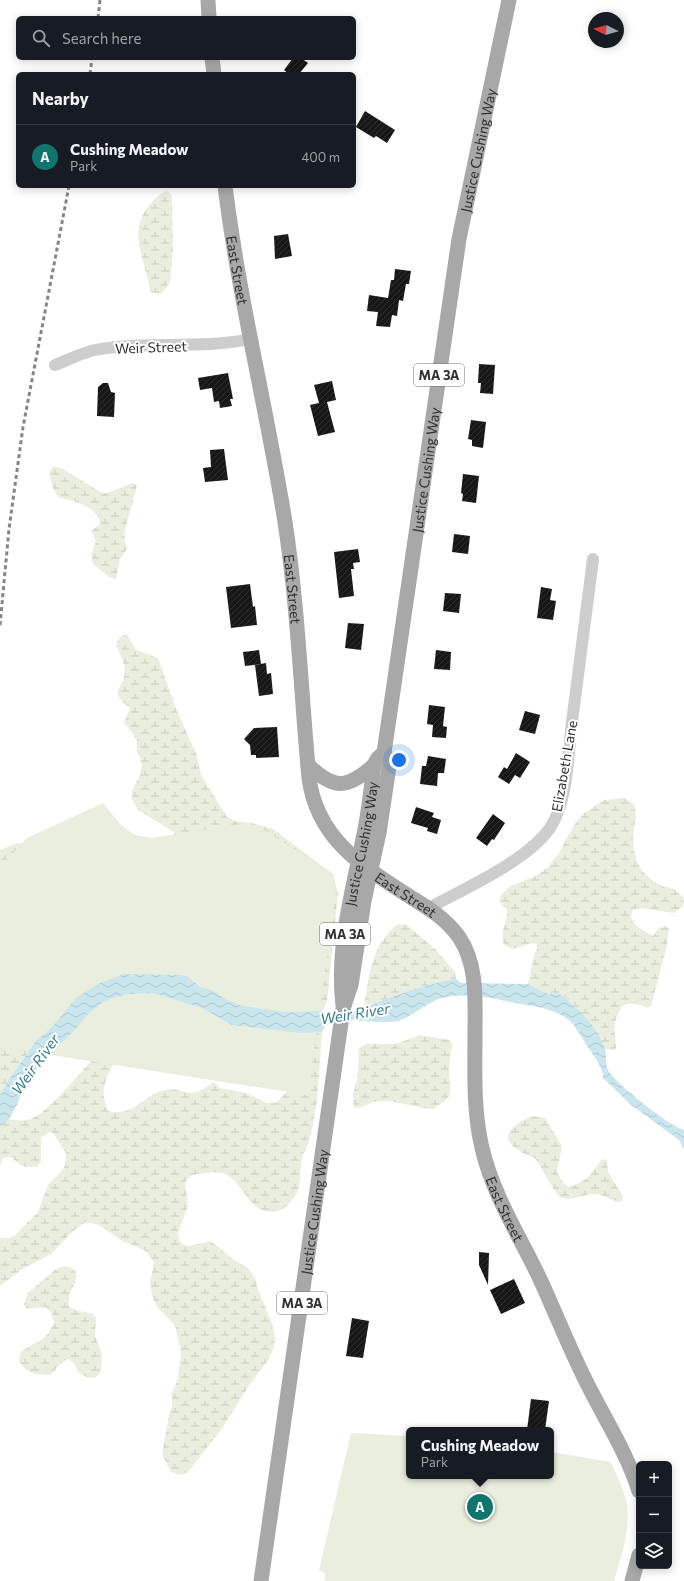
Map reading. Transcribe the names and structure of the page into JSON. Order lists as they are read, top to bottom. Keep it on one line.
{"streets":{"main road":["Justice Cushing Way","East Street","MA 3A"],"street":["Weir Street","Elizabeth Lane"]},"crossings":[["Justice Cushing Way","East Street"],["East Street","Weir Street"],["East Street","Elizabeth Lane"]],"water":["Weir River"],"north":"left","page":{"search":"Search here","heading":"Nearby","list":[{"mark":"A","name":"Cushing Meadow","note":"Park","value":"400 m"}],"popup":["Cushing Meadow","Park"],"map_buttons":["+","−"],"pins":"A"}}
